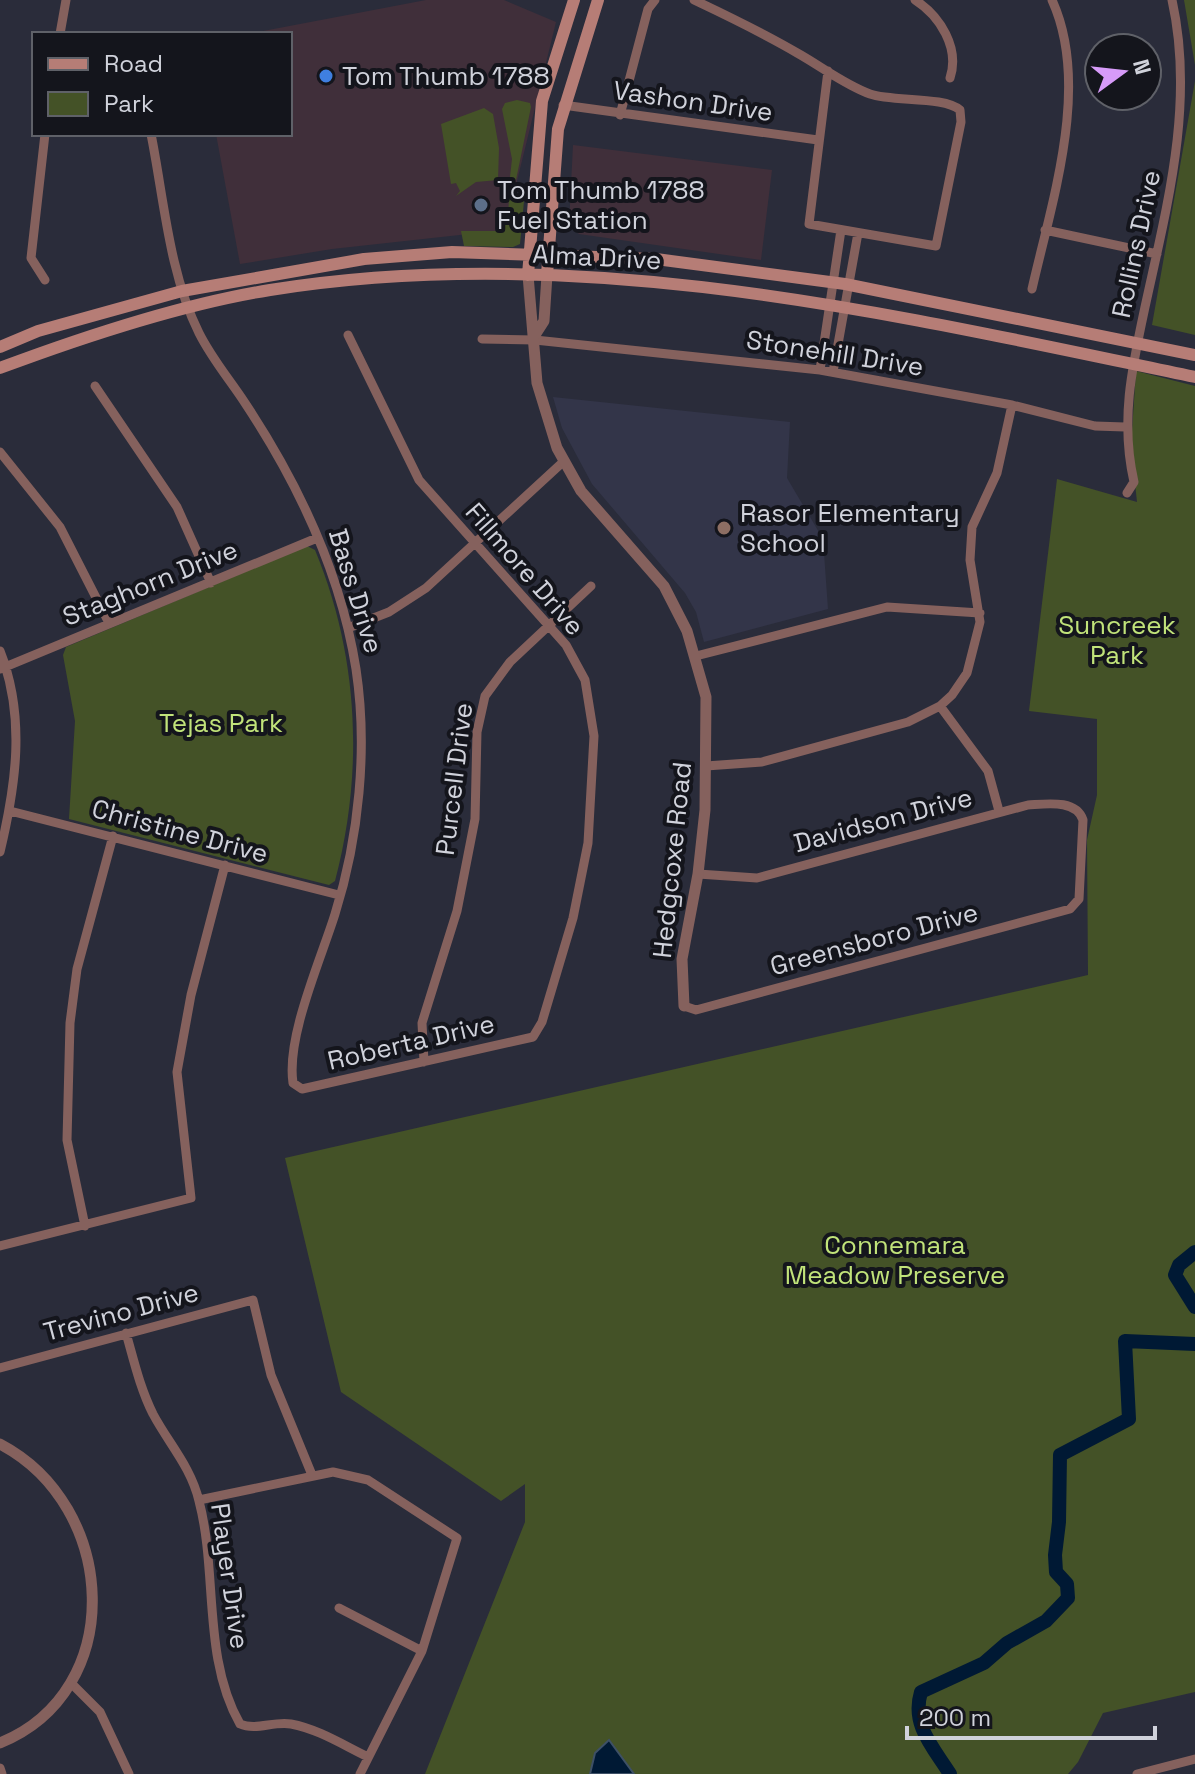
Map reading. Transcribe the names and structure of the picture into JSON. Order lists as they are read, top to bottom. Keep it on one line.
{"streets":{"main road":["Alma Drive","Hedgcoxe Road"],"street":["Vashon Drive","Rollins Drive","Stonehill Drive","Fillmore Drive","Staghorn Drive","Bass Drive","Purcell Drive","Davidson Drive","Christine Drive","Greensboro Drive","Roberta Drive","Trevino Drive","Player Drive"]},"crossings":[["Vashon Drive","Hedgcoxe Road"],["Rollins Drive","Alma Drive"],["Rollins Drive","Stonehill Drive"],["Alma Drive","Bass Drive"],["Alma Drive","Hedgcoxe Road"],["Stonehill Drive","Hedgcoxe Road"],["Fillmore Drive","Purcell Drive"],["Fillmore Drive","Roberta Drive"],["Staghorn Drive","Bass Drive"],["Bass Drive","Christine Drive"],["Bass Drive","Roberta Drive"],["Purcell Drive","Roberta Drive"],["Davidson Drive","Hedgcoxe Road"],["Davidson Drive","Greensboro Drive"],["Hedgcoxe Road","Greensboro Drive"],["Trevino Drive","Player Drive"]],"parks":["Suncreek Park","Tejas Park","Connemara Meadow Preserve"],"places":["Tom Thumb 1788","Tom Thumb 1788 Fuel Station","Rasor Elementary School"],"legend":["Road","Park"],"scale_bar":"200 m","north":"right"}
